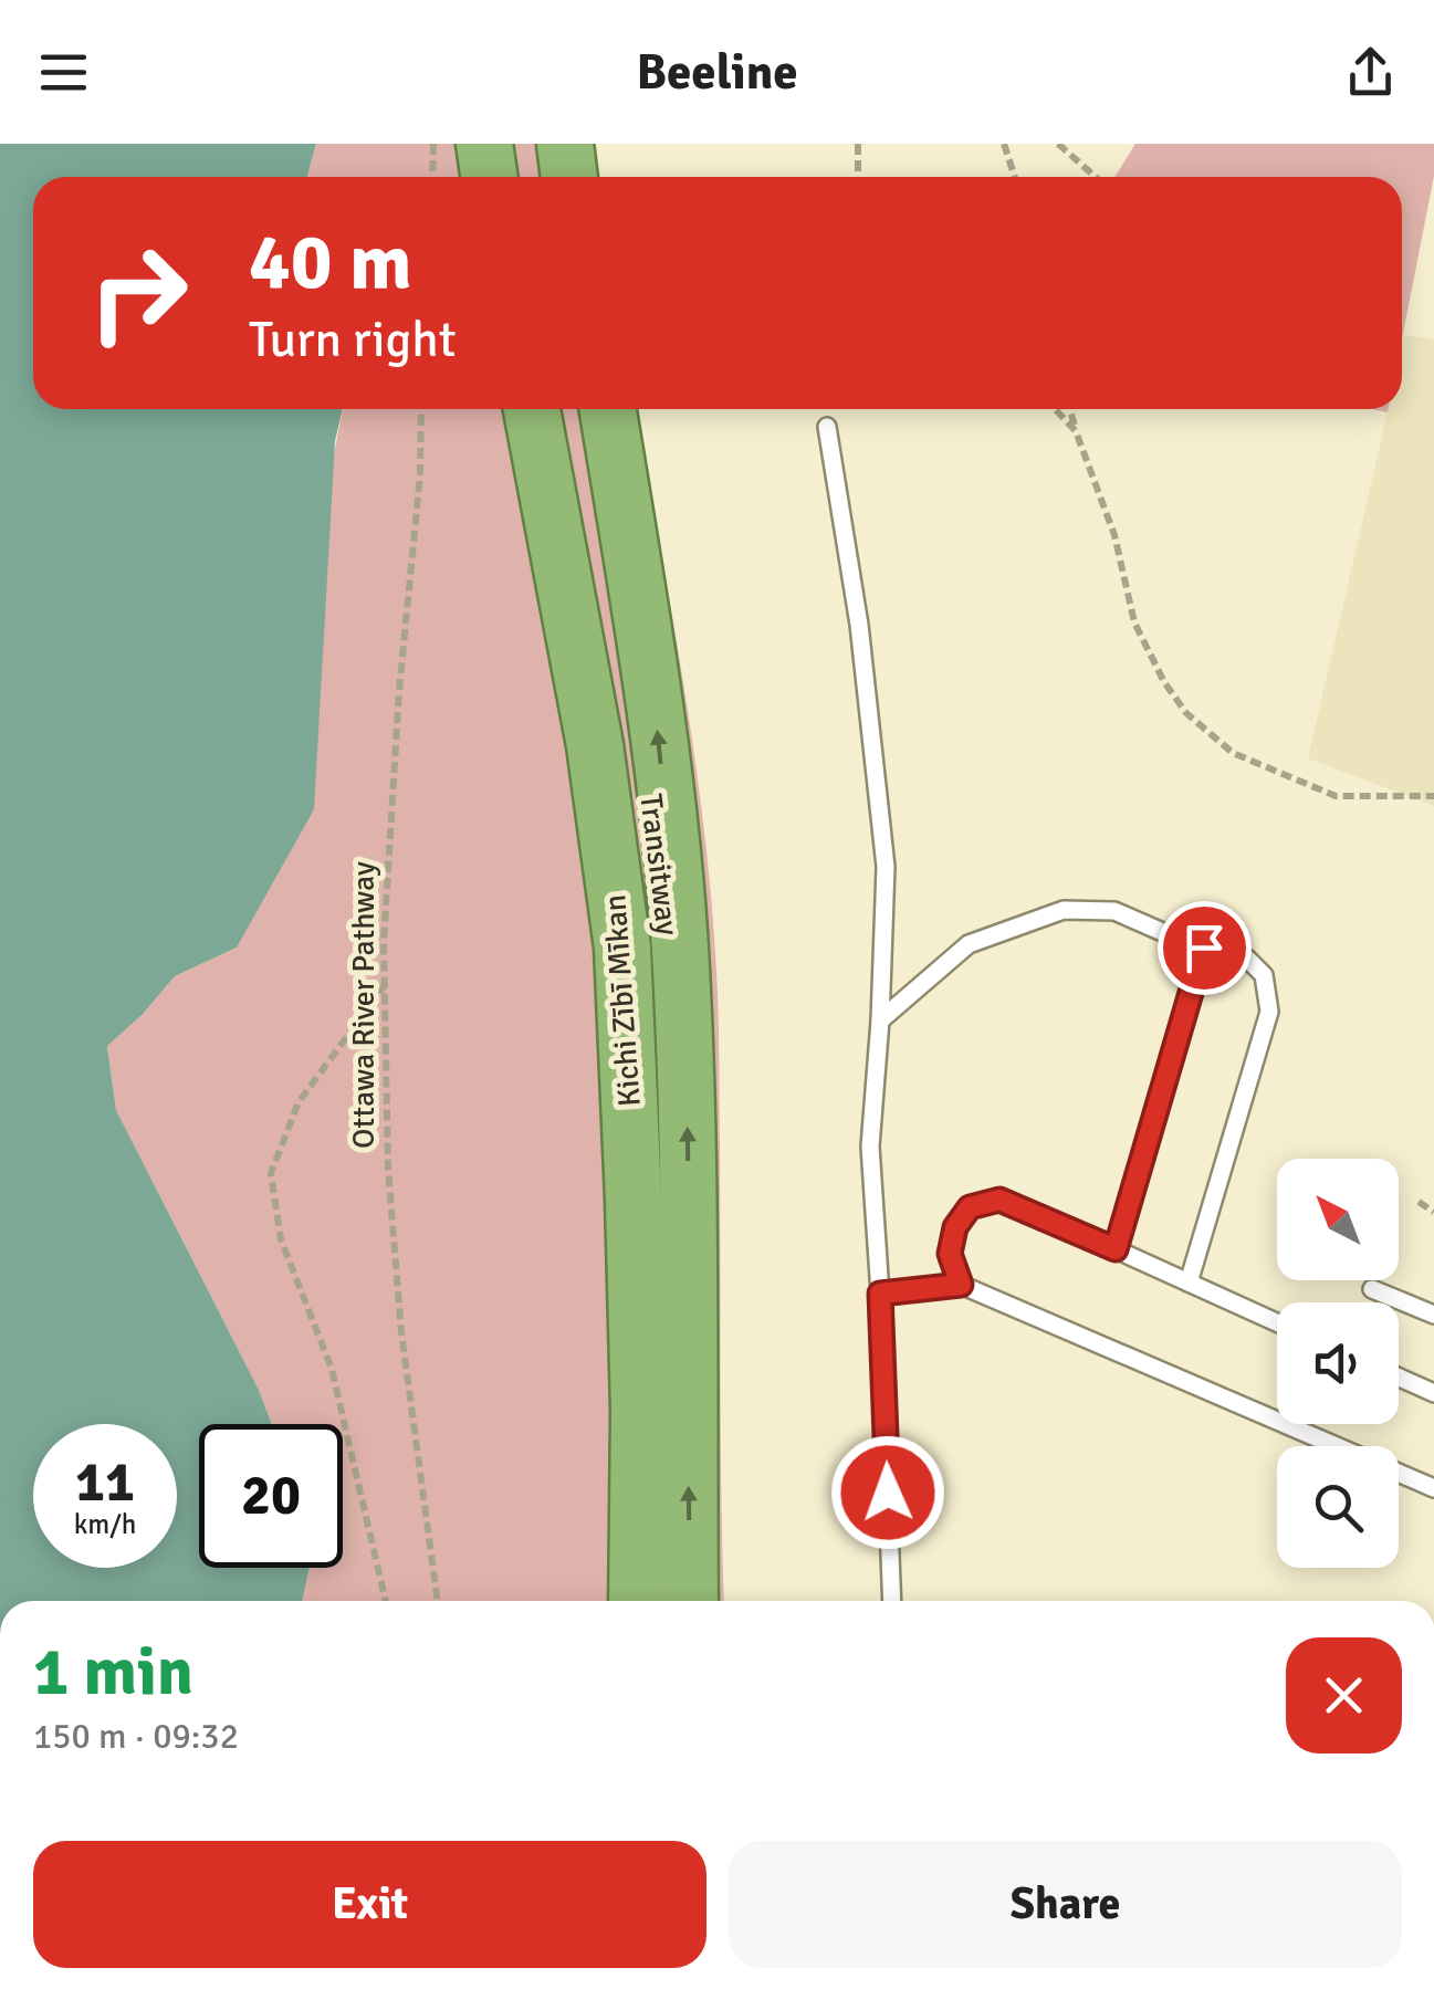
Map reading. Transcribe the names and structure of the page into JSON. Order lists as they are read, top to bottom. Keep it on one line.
{"streets":{"highway":["Kichi Zībī Mīkan"],"path":["Ottawa River Pathway"]},"north":"top left","page":{"header":"Beeline","turn":["40 m","Turn right"],"speed":"11 km/h","limit":"20","heading":["1 min","150 m · 09:32"],"buttons":["Exit","Share"]}}
